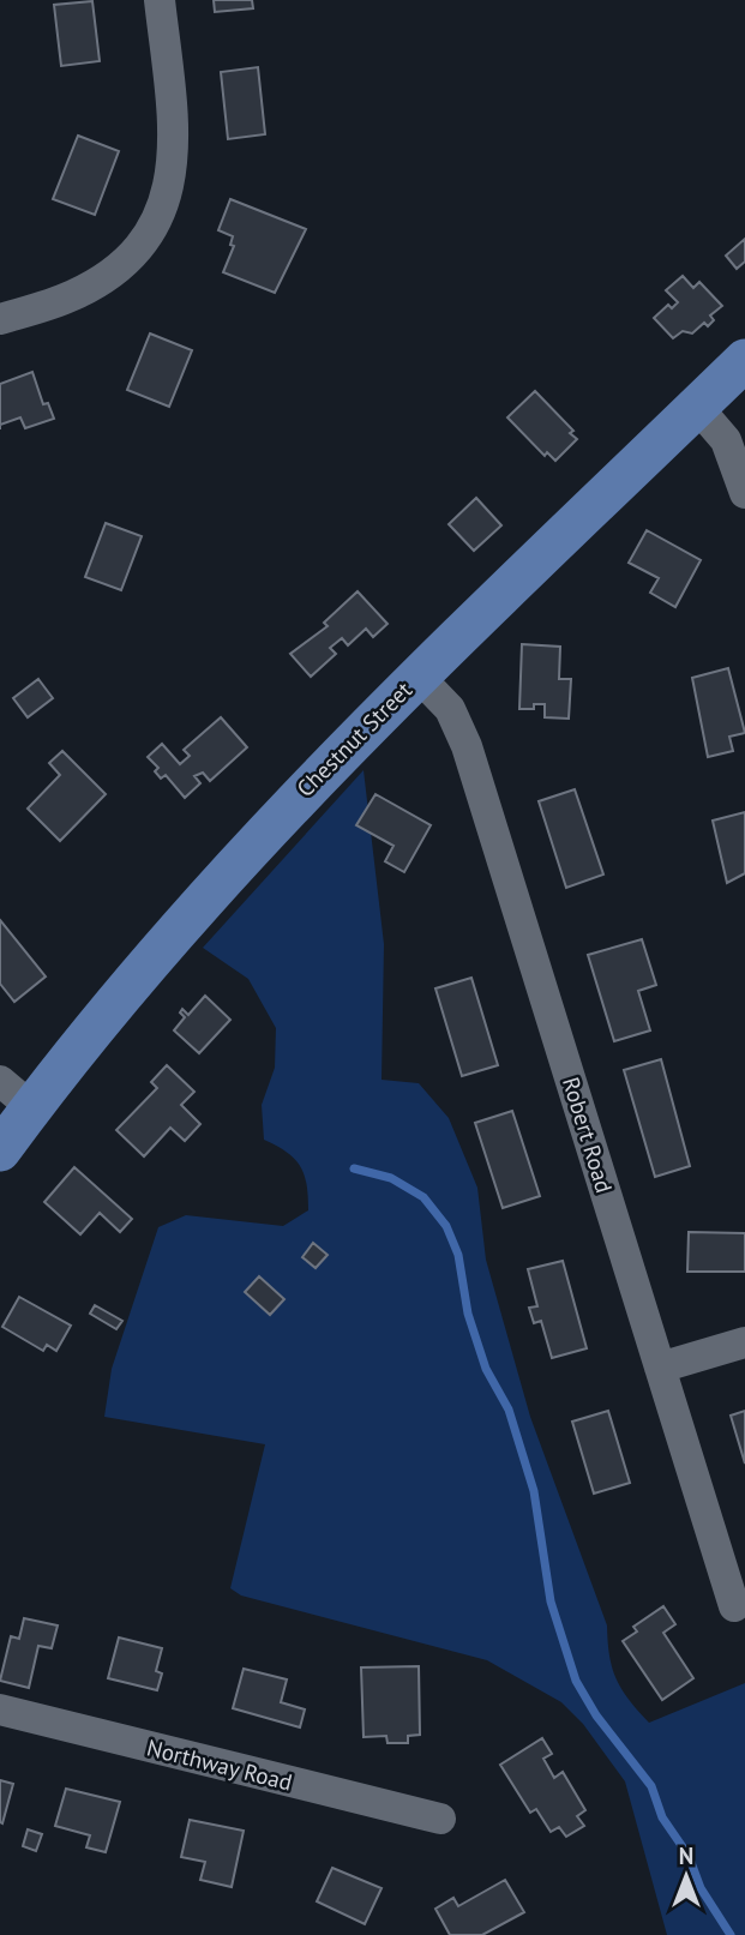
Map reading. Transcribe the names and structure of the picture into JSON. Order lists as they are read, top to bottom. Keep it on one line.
{"streets":{"main road":["Chestnut Street"],"street":["Robert Road","Northway Road"]},"crossings":[["Chestnut Street","Robert Road"]],"north":"top"}
